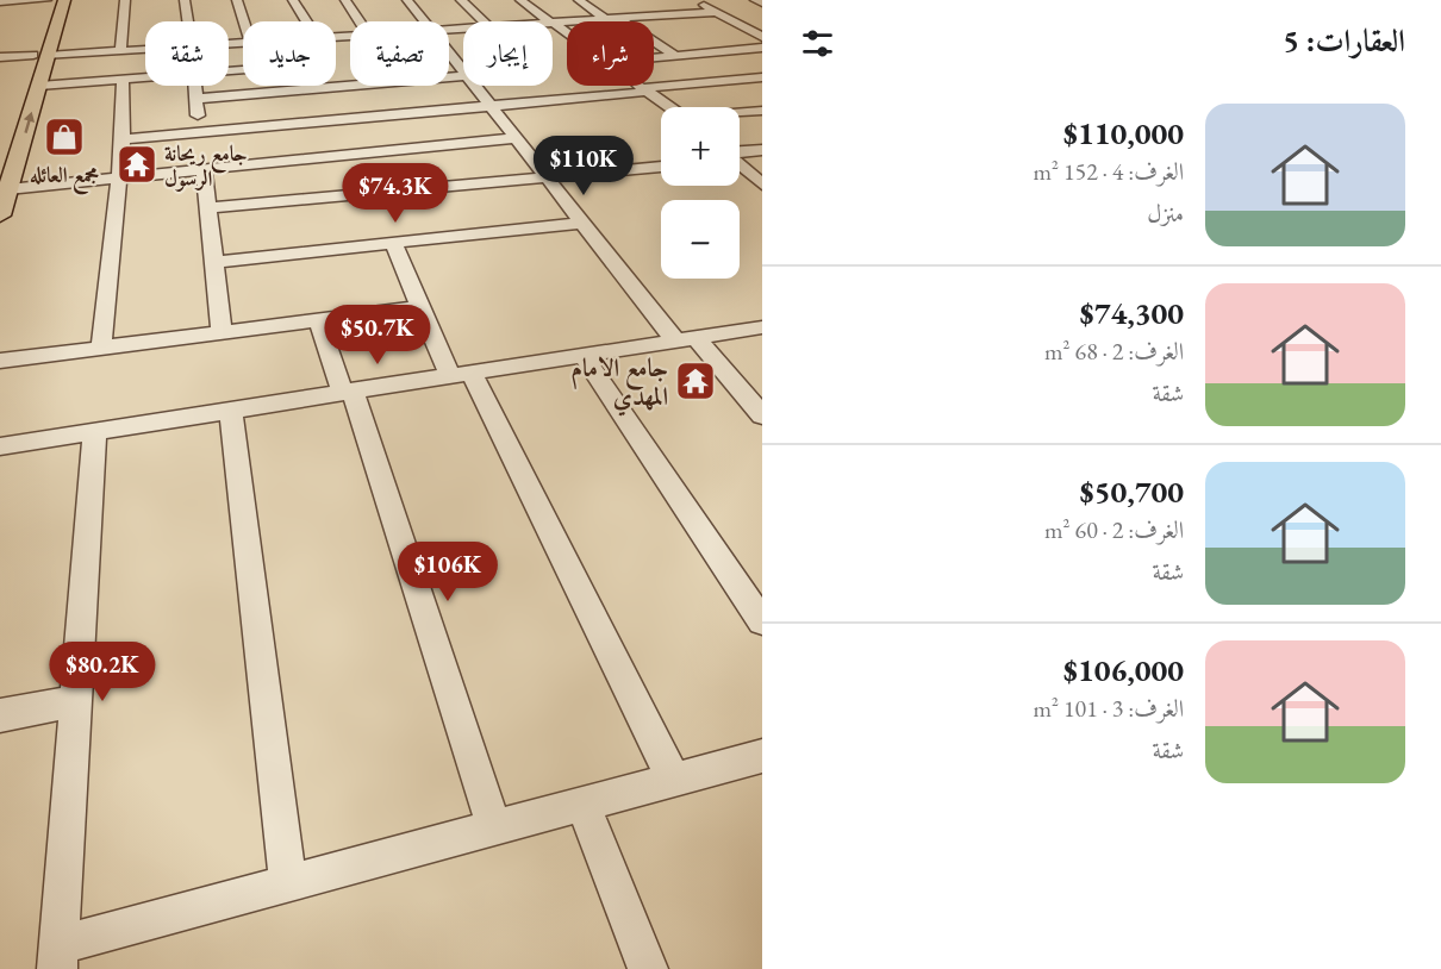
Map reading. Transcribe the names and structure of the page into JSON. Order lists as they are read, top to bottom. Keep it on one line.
{"places":{"shop":["مجمع العائله"],"temple":["جامع ريحانة الرسول","جامع الامام المهدي"]},"page":{"heading":"العقارات: 5","chip":["شراء","إيجار","تصفية","جديد","شقة"],"list":[{"name":"$110,000","note":"الغرف: 4 · 152 m² · منزل"},{"name":"$74,300","note":"الغرف: 2 · 68 m² · شقة"},{"name":"$50,700","note":"الغرف: 2 · 60 m² · شقة"},{"name":"$106,000","note":"الغرف: 3 · 101 m² · شقة"}],"map_buttons":["+","−"],"price":["$110K","$74.3K","$50.7K","$106K","$80.2K"]}}
